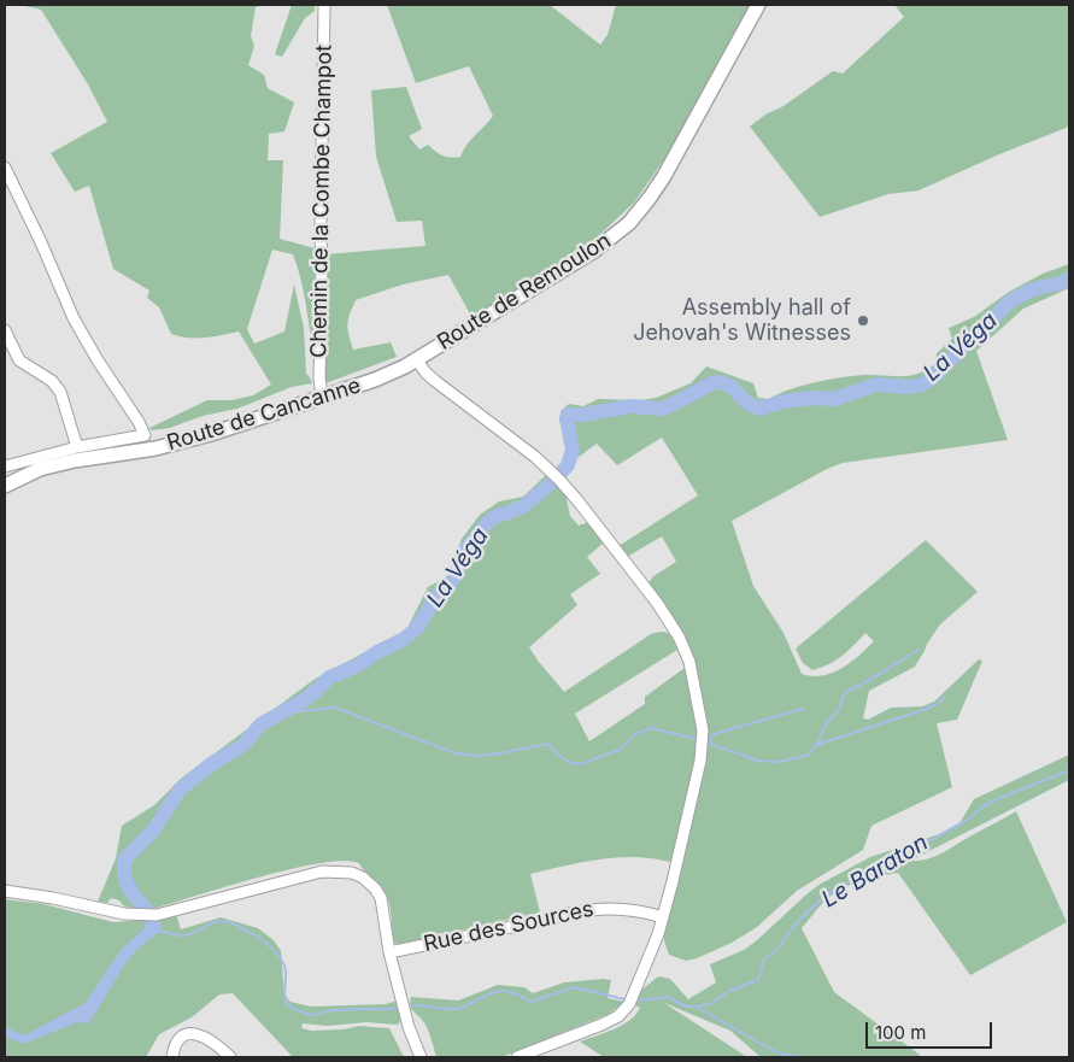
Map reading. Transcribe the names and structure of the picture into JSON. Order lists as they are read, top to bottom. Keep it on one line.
{"streets":{"main road":["Route de Remoulon","Route de Cancanne"],"street":["Chemin de la Combe Champot","Rue des Sources"]},"crossings":[["Chemin de la Combe Champot","Route de Cancanne"],["Route de Remoulon","Route de Cancanne"]],"water":["La Véga","Le Baraton"],"places":["Assembly hall of Jehovah's Witnesses"],"scale_bar":"100 m"}
